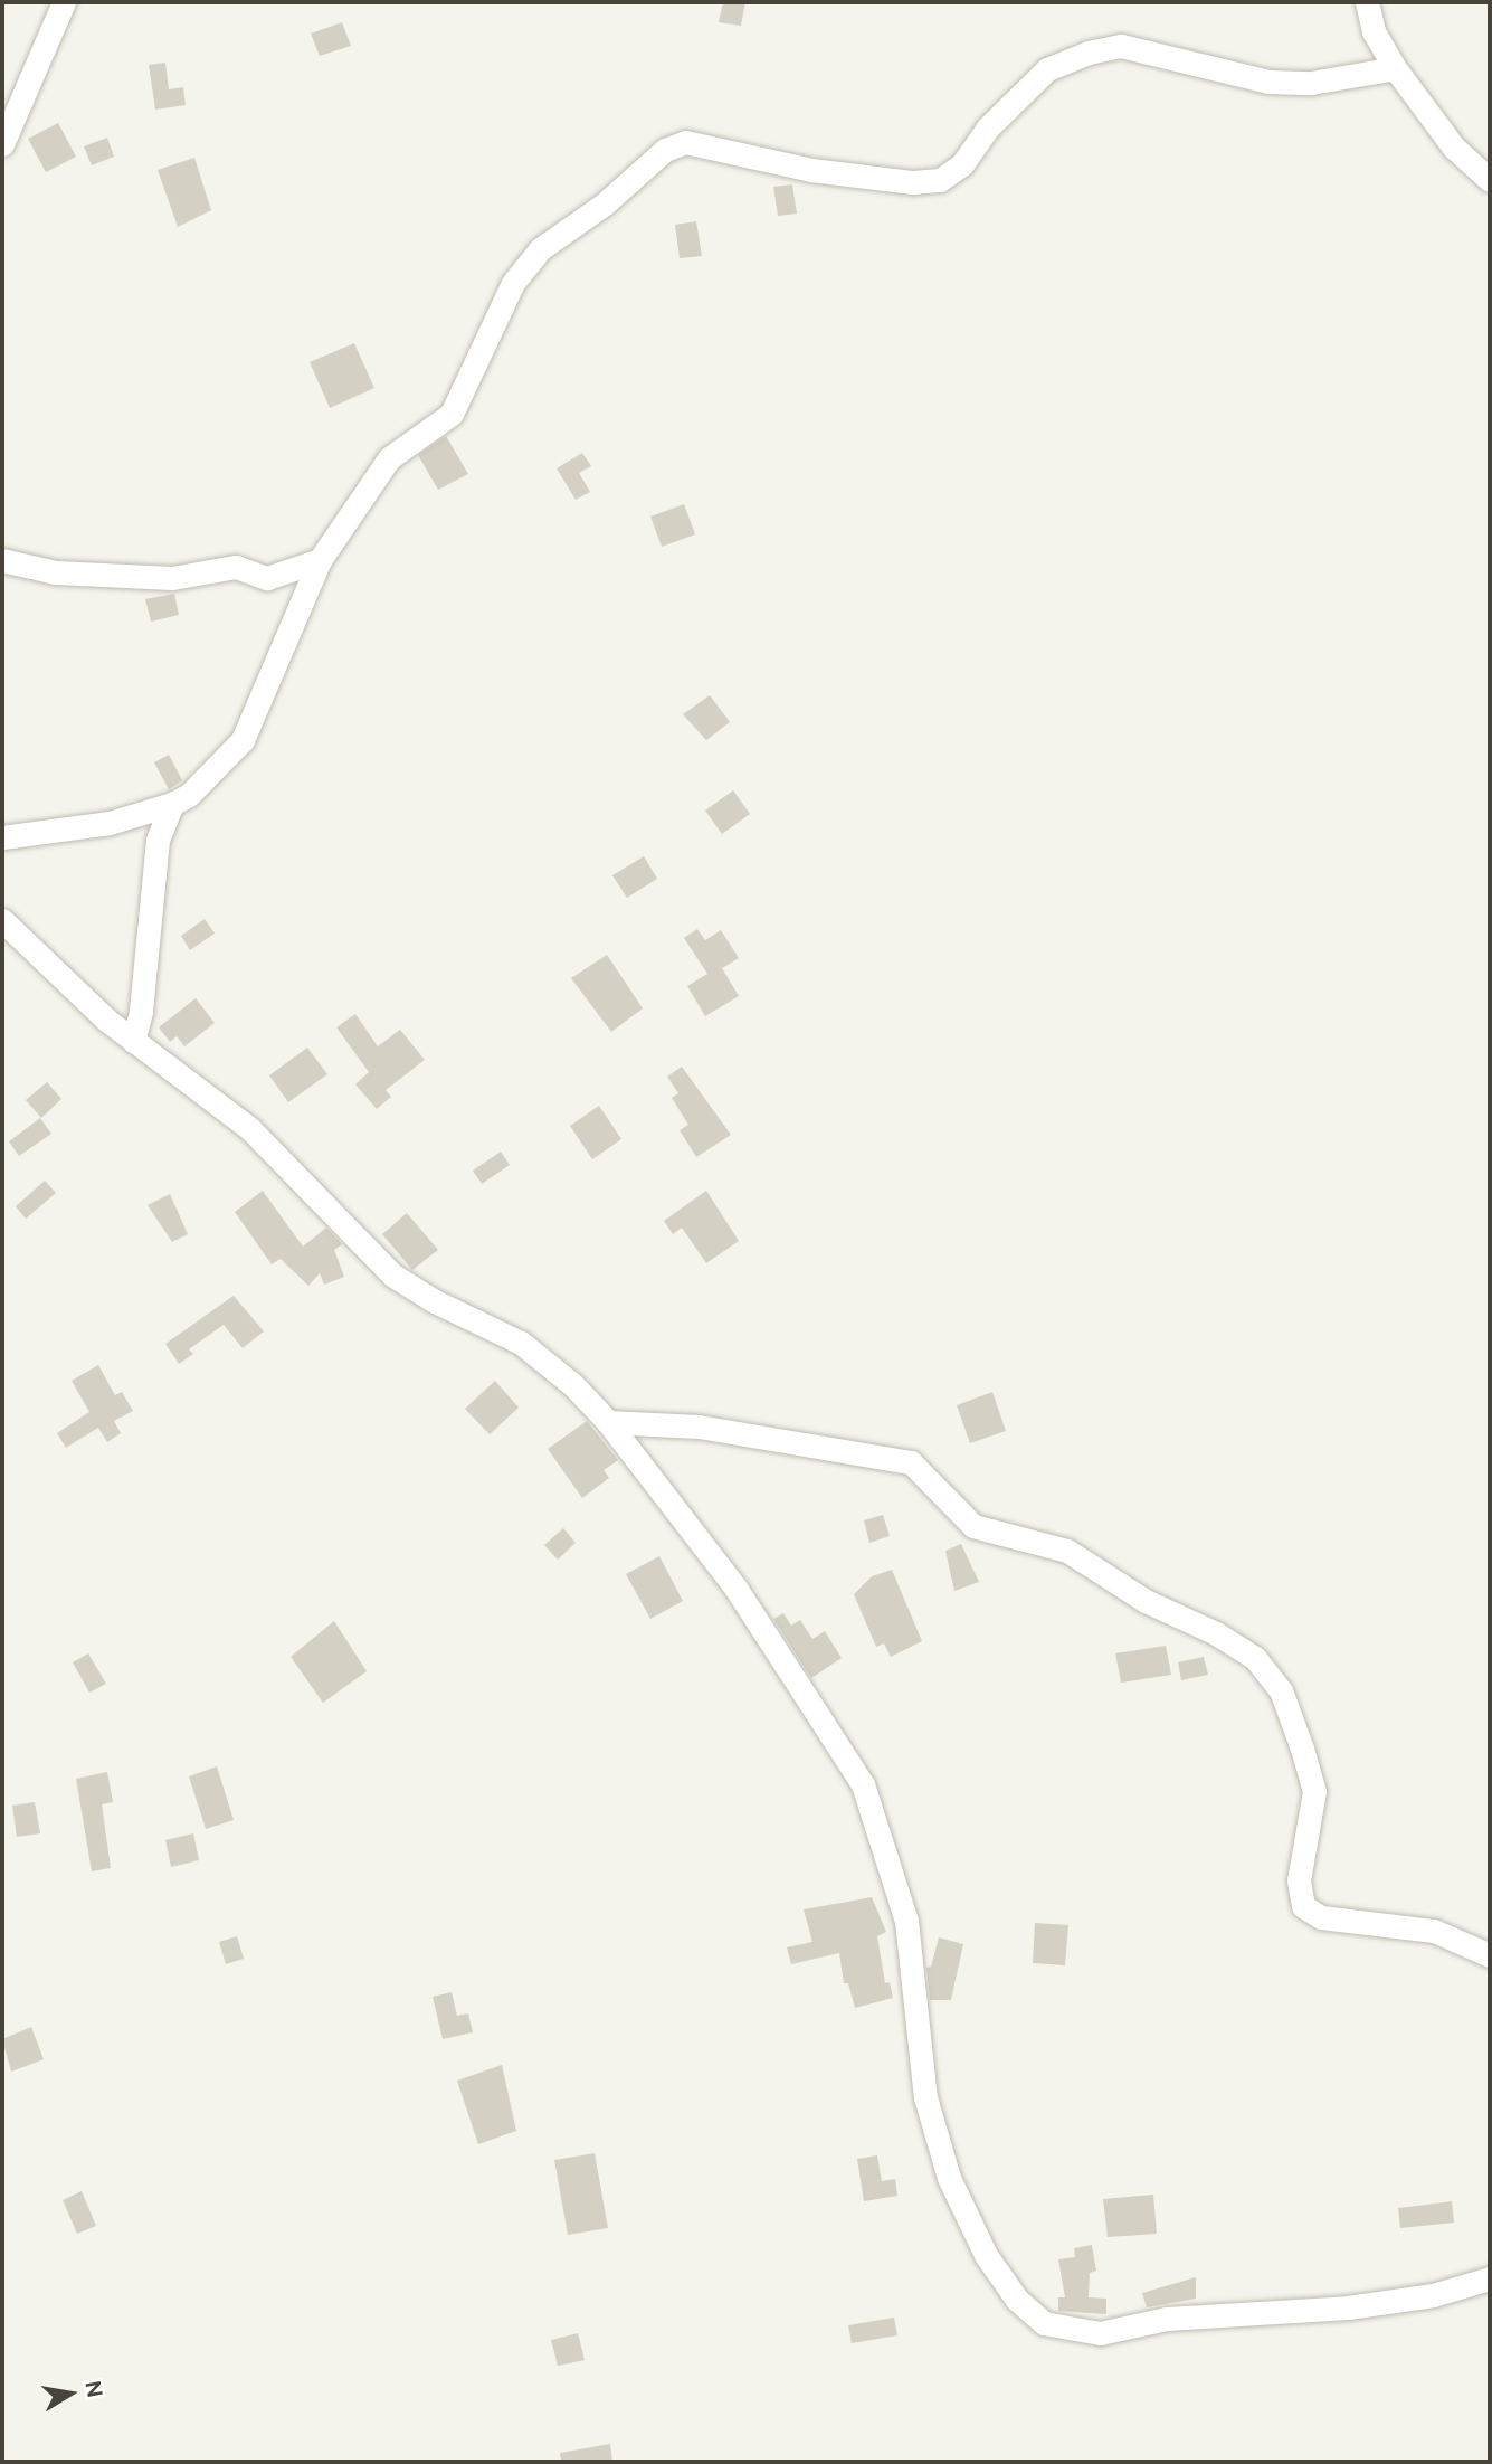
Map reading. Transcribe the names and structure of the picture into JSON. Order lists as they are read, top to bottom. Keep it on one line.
{"north":"right"}
